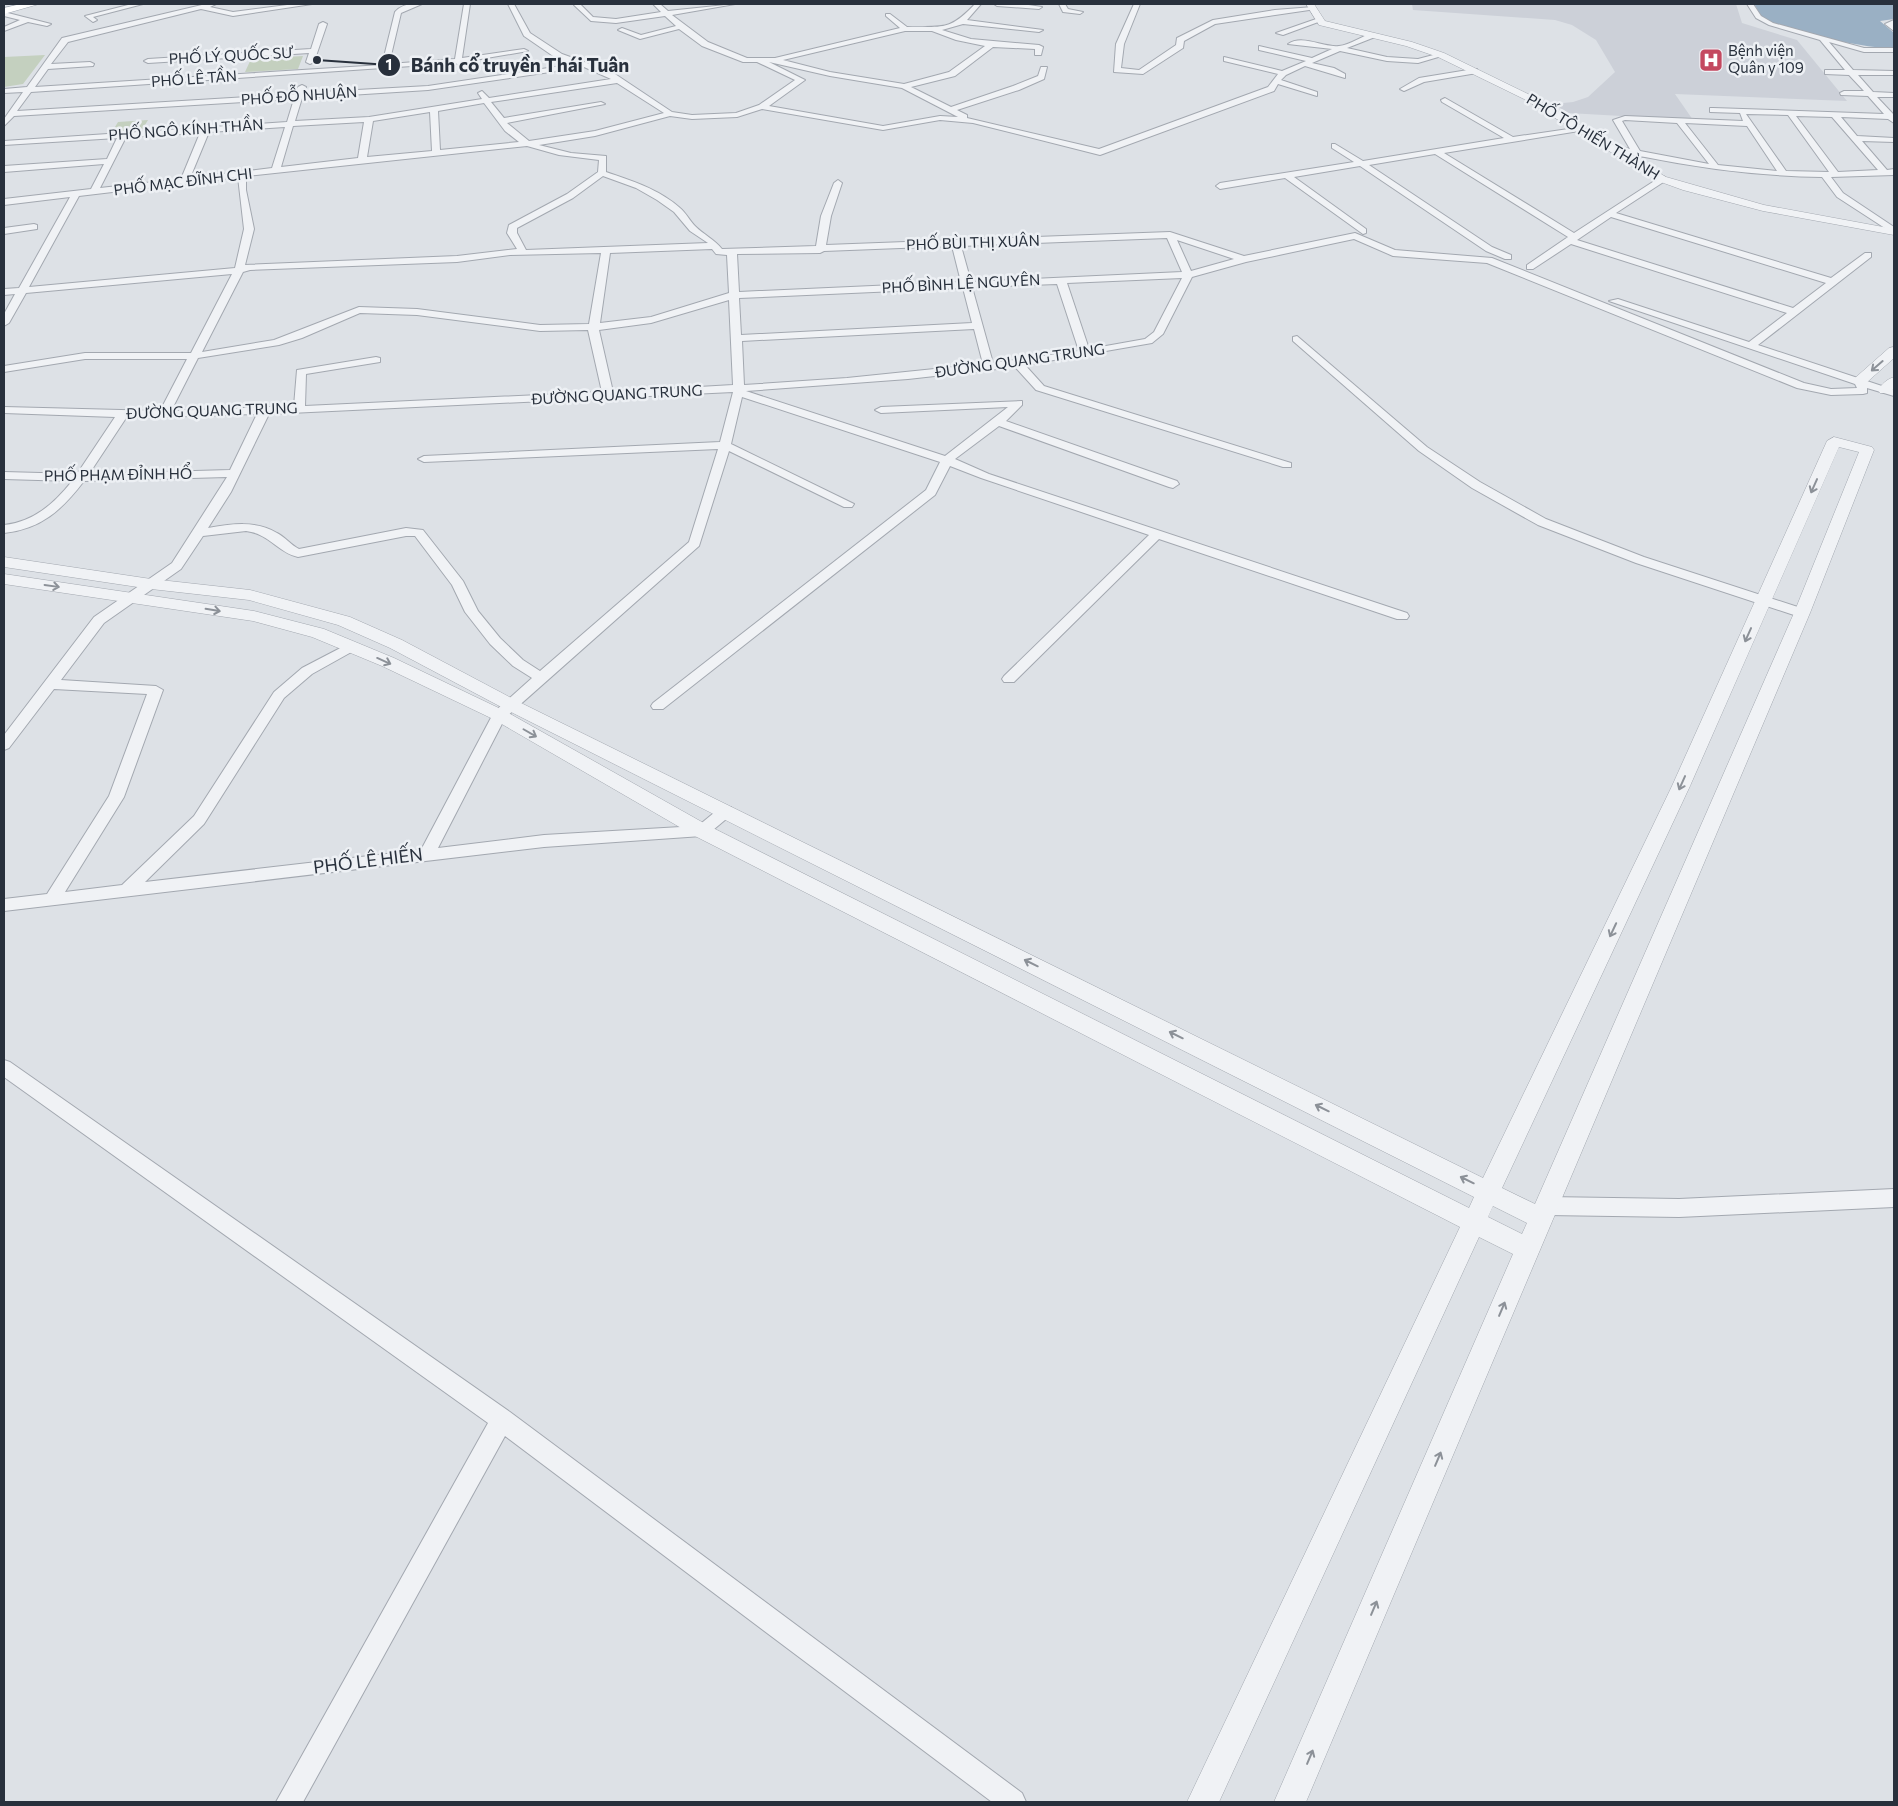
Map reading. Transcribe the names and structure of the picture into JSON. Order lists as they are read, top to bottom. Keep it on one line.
{"streets":{"street":["PHỐ LÝ QUỐC SƯ","PHỐ LÊ TẦN","PHỐ ĐỖ NHUẬN","PHỐ NGÔ KÍNH THẦN","PHỐ TÔ HIẾN THÀNH","PHỐ MẠC ĐĨNH CHI","PHỐ BÙI THỊ XUÂN","PHỐ BÌNH LỆ NGUYÊN","ĐƯỜNG QUANG TRUNG","PHỐ PHẠM ĐỈNH HỔ","PHỐ LÊ HIẾN"]},"crossings":[["PHỐ LÝ QUỐC SƯ","PHỐ LÊ TẦN"],["PHỐ BÌNH LỆ NGUYÊN","ĐƯỜNG QUANG TRUNG"]],"places":{"other":["Bánh cổ truyền Thái Tuân"],"hospital":["Bệnh viện Quân y 109"]}}
